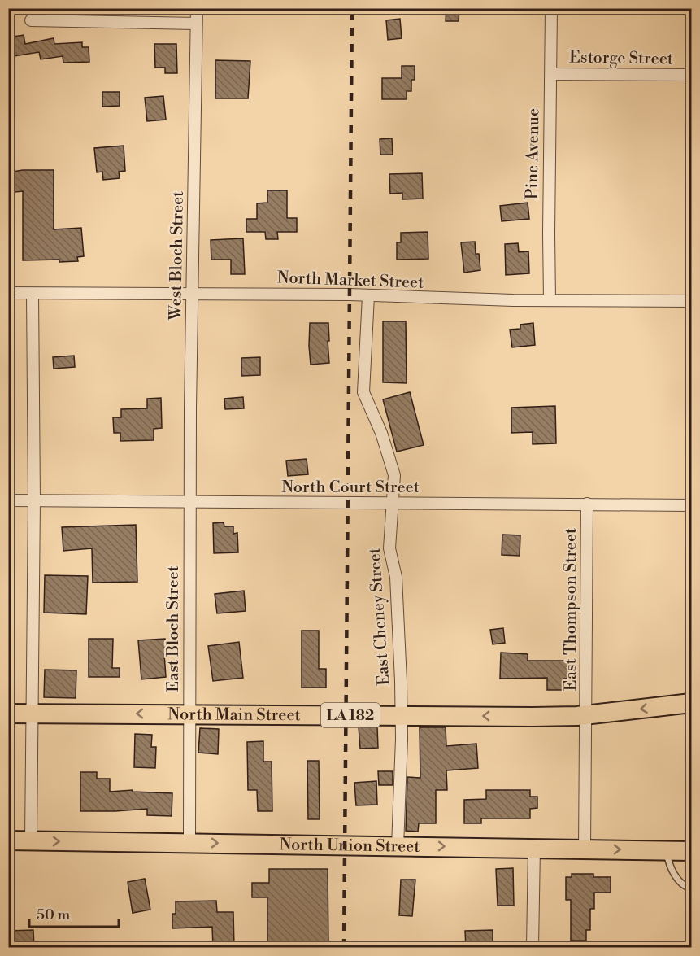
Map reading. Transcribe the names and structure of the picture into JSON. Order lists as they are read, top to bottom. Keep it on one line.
{"streets":{"main road":["North Main Street","LA 182","North Union Street"],"street":["Estorge Street","Pine Avenue","West Bloch Street","North Market Street","North Court Street","East Thompson Street","East Cheney Street","East Bloch Street"]},"crossings":[["Estorge Street","Pine Avenue"],["Pine Avenue","North Market Street"],["West Bloch Street","North Market Street"],["West Bloch Street","North Court Street"],["West Bloch Street","East Bloch Street"],["North Market Street","East Cheney Street"],["North Court Street","East Thompson Street"],["North Court Street","East Cheney Street"],["North Court Street","East Bloch Street"],["East Thompson Street","North Main Street"],["East Thompson Street","North Union Street"],["East Cheney Street","North Main Street"],["East Cheney Street","North Union Street"],["East Bloch Street","North Main Street"],["East Bloch Street","North Union Street"]],"one_way":["North Main Street","North Union Street"],"scale_bar":"50 m"}
